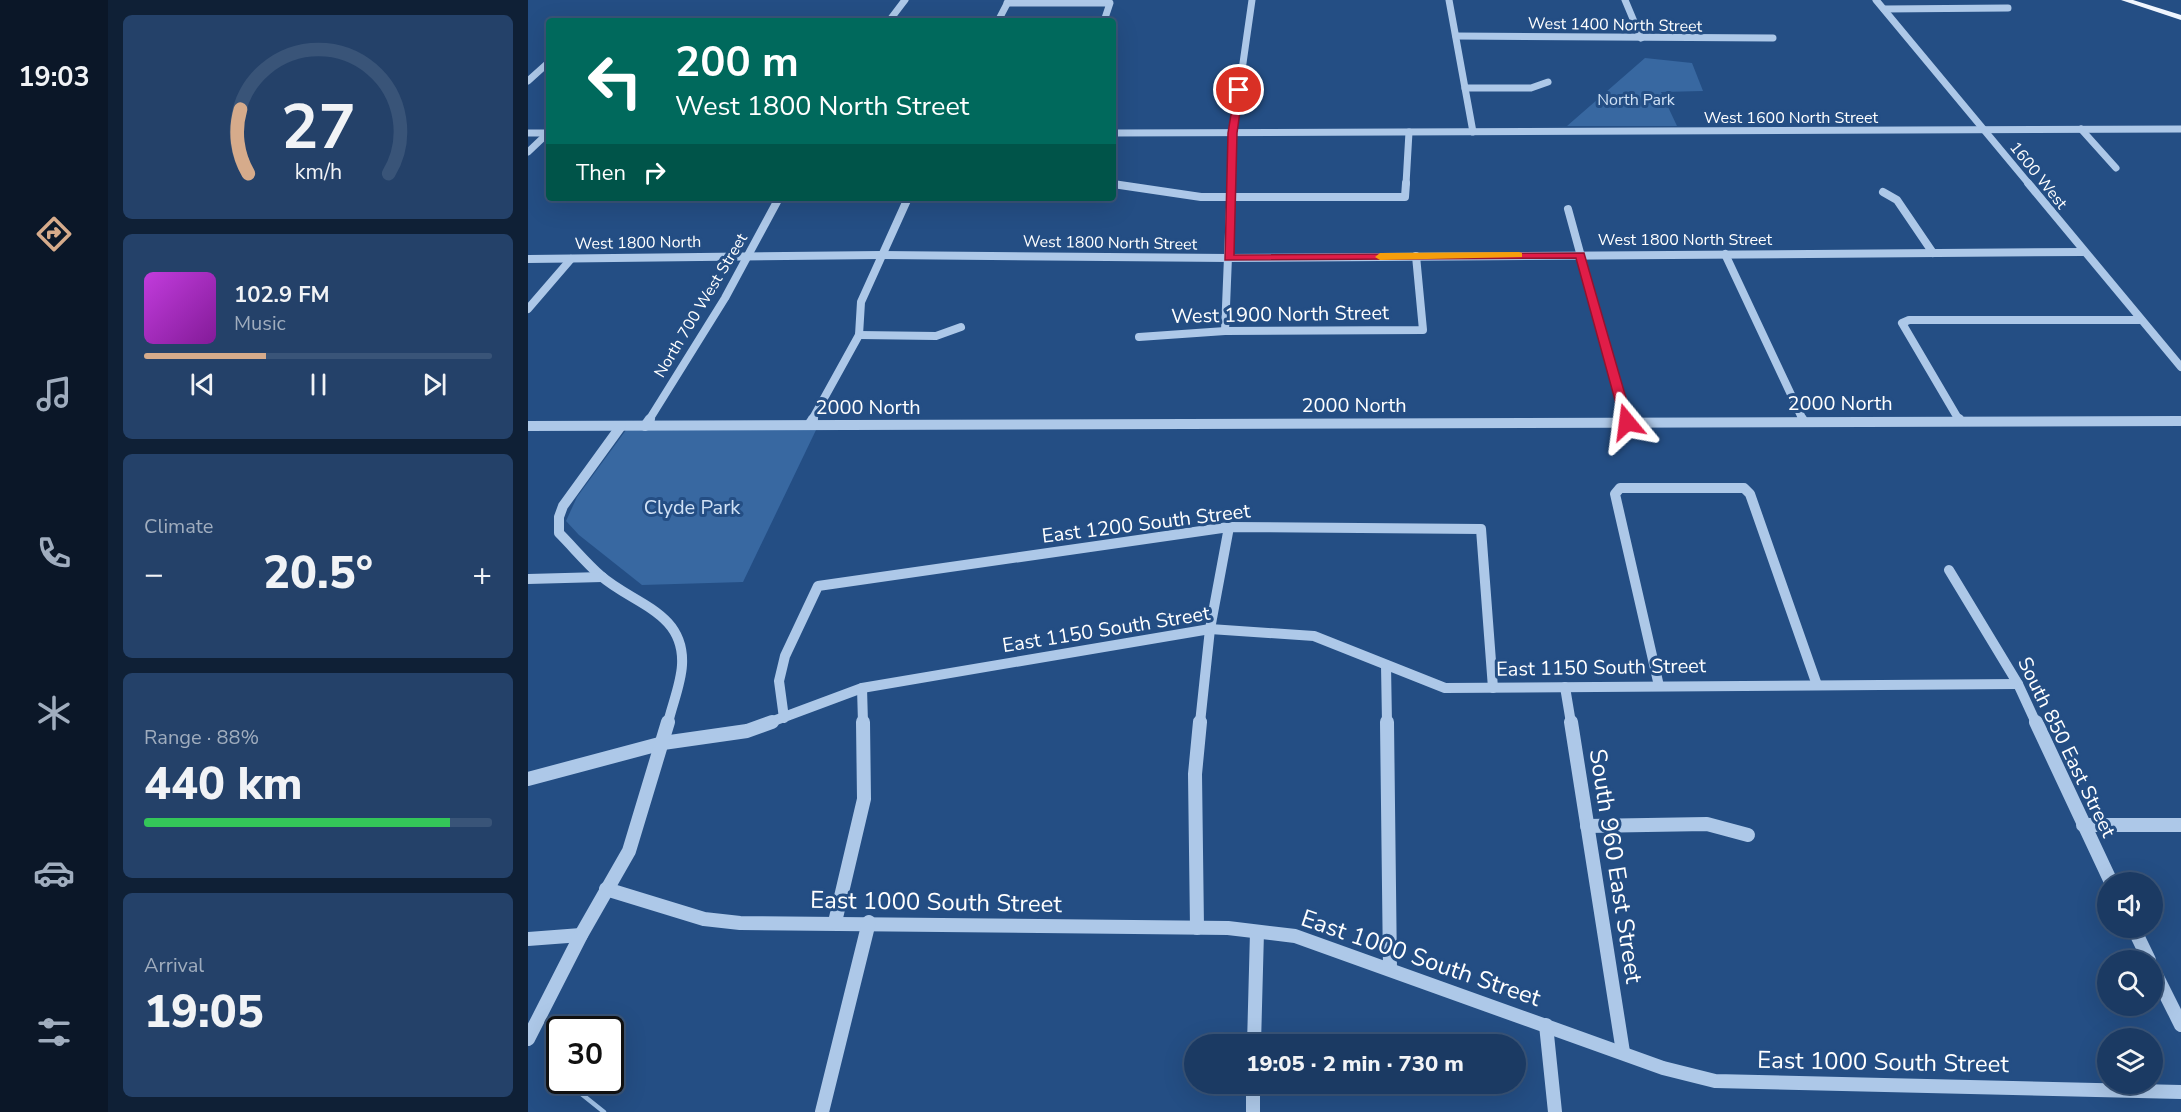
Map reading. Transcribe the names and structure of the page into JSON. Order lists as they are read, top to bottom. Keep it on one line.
{"streets":{"street":["West 1400 North Street","West 1600 North Street","1600 West","West 1800 North Street","West 1800 North","North 700 West Street","West 1900 North Street","2000 North","East 1200 South Street","East 1150 South Street","South 850 East Street","South 960 East Street","East 1000 South Street"]},"crossings":[["West 1600 North Street","1600 West"],["1600 West","West 1800 North Street"],["West 1800 North Street","West 1800 North"],["West 1800 North Street","North 700 West Street"],["West 1800 North Street","West 1900 North Street"],["West 1800 North","North 700 West Street"],["North 700 West Street","2000 North"],["East 1200 South Street","East 1150 South Street"],["East 1150 South Street","South 850 East Street"],["East 1150 South Street","South 960 East Street"],["South 960 East Street","East 1000 South Street"]],"parks":["North Park","Clyde Park"],"page":{"tabs":"19:03","turn":["200 m","West 1800 North Street"],"then":"Then","song":["102.9 FM","Music"],"tile":["Climate",["Range · 88%","440 km"],["Arrival","19:05"]],"heat":["−","20.5°","+"],"limit":"30","trip":"19:05 · 2 min · 730 m","gauge":["27","km/h"]}}
